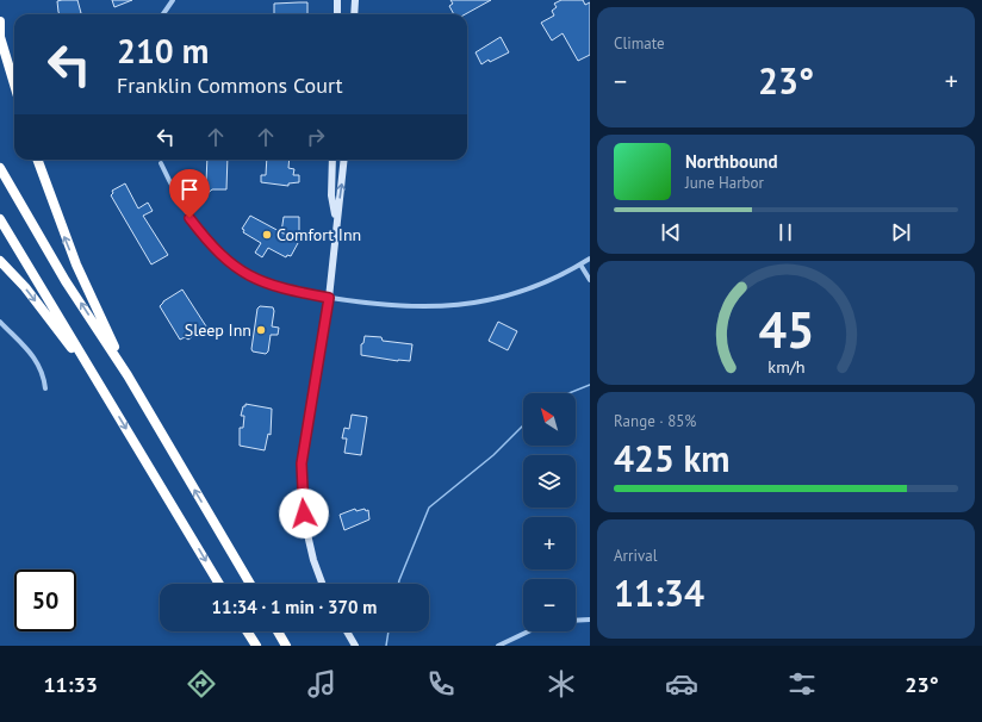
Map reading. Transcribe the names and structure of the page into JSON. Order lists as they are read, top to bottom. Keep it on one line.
{"places":["Comfort Inn","Sleep Inn"],"north":"top left","page":{"tile":["Climate",["Range · 85%","425 km"],["Arrival","11:34"]],"turn":["210 m","Franklin Commons Court"],"heat":["−","23°","+"],"song":["Northbound","June Harbor"],"map_buttons":["+","−"],"limit":"50","trip":"11:34 · 1 min · 370 m","tabs":["11:33","23°"],"gauge":["45","km/h"]}}
